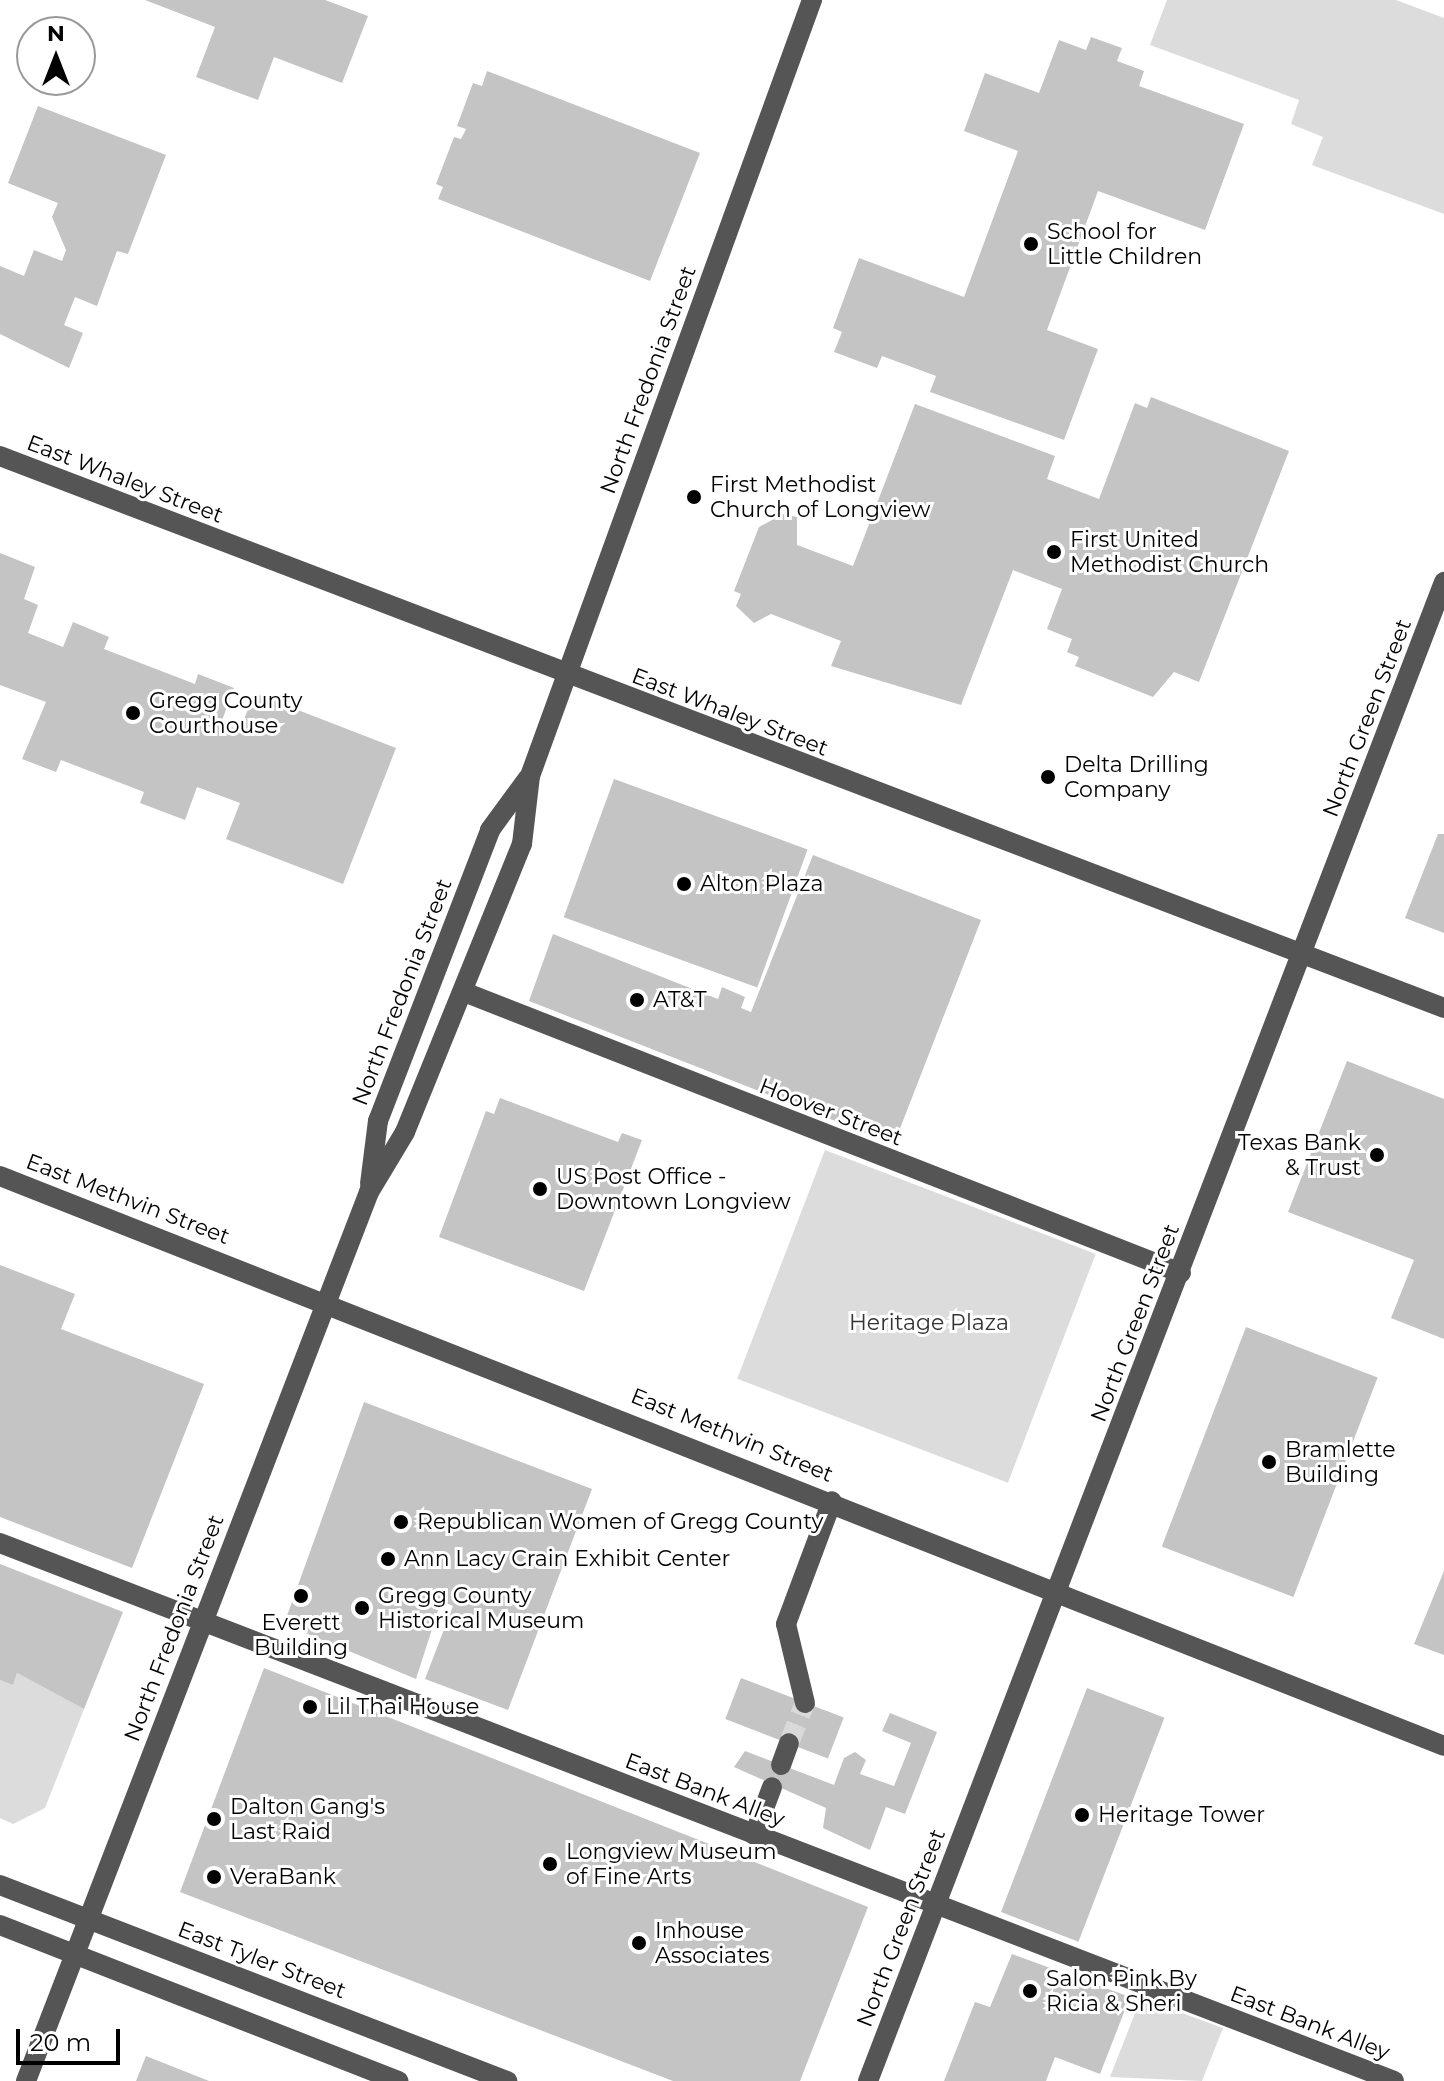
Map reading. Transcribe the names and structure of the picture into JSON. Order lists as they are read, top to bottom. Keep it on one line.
{"streets":{"street":["North Fredonia Street","East Whaley Street","North Green Street","Hoover Street","East Methvin Street","East Bank Alley","East Tyler Street"]},"crossings":[["North Fredonia Street","East Whaley Street"],["North Fredonia Street","Hoover Street"],["North Fredonia Street","East Methvin Street"],["North Fredonia Street","East Bank Alley"],["North Fredonia Street","East Tyler Street"],["East Whaley Street","North Green Street"],["North Green Street","Hoover Street"],["North Green Street","East Methvin Street"],["North Green Street","East Bank Alley"]],"parks":["Heritage Plaza"],"places":["School for Little Children","First Methodist Church of Longview","First United Methodist Church","Gregg County Courthouse","Delta Drilling Company","Alton Plaza","AT&T","Texas Bank & Trust","US Post Office - Downtown Longview","Bramlette Building","Republican Women of Gregg County","Ann Lacy Crain Exhibit Center","Everett Building","Gregg County Historical Museum","Lil Thai House","Heritage Tower","Dalton Gang's Last Raid","Longview Museum of Fine Arts","VeraBank","Inhouse Associates","Salon Pink By Ricia & Sheri"],"scale_bar":"20 m","north":"top"}
